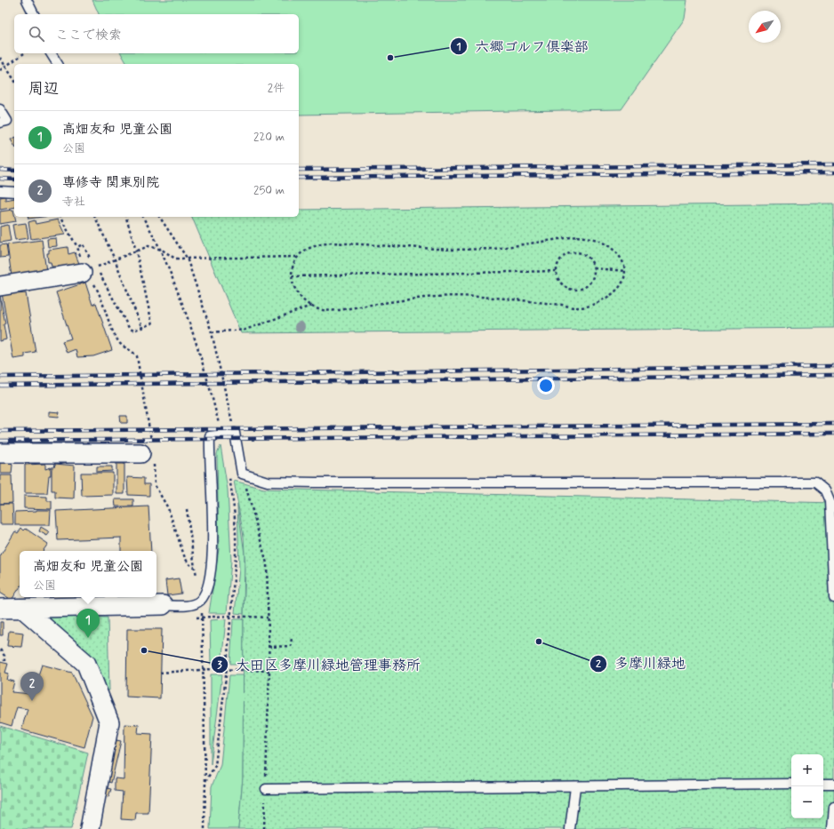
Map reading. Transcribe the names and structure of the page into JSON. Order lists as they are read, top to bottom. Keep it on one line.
{"places":["六郷ゴルフ倶楽部","多摩川緑地","大田区多摩川緑地管理事務所"],"north":"bottom left","page":{"search":"ここで検索","heading":["周辺","2件"],"list":[{"mark":"1","name":"高畑友和 児童公園","note":"公園","value":"220 m"},{"mark":"2","name":"専修寺 関東別院","note":"寺社","value":"250 m"}],"popup":["高畑友和 児童公園","公園"],"pins":["1","2"],"map_buttons":["+","−"]}}
